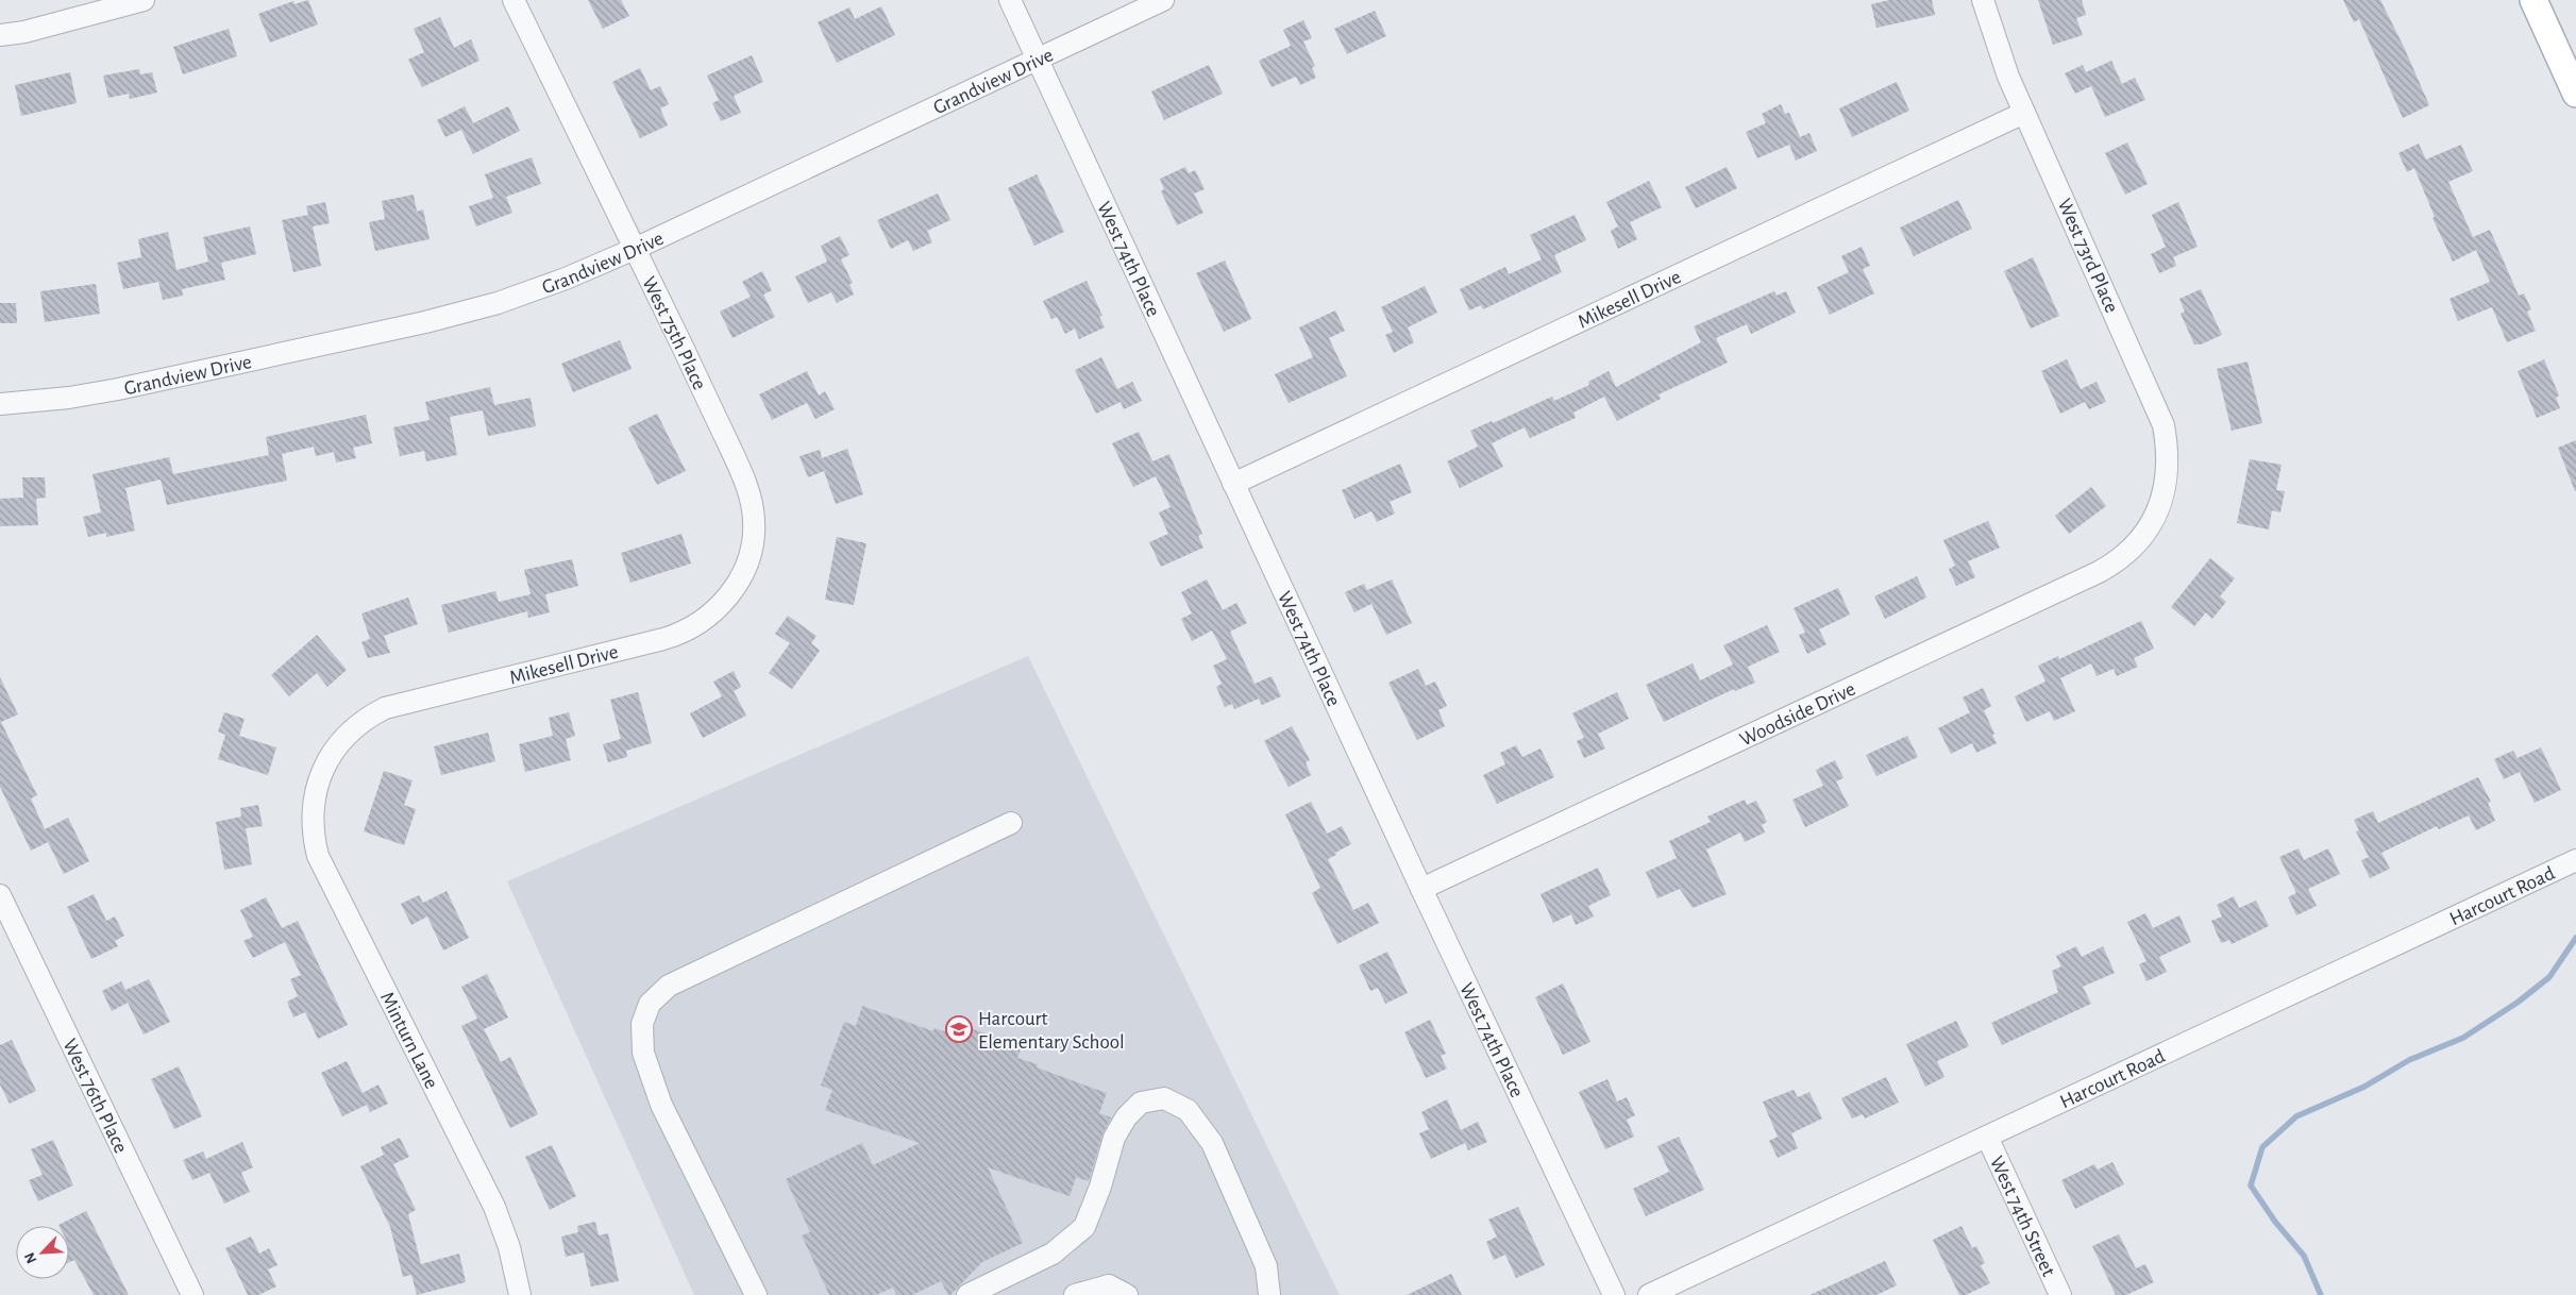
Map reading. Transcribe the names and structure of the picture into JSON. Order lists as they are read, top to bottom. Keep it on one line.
{"streets":{"street":["Grandview Drive","West 73rd Place","West 74th Place","Mikesell Drive","West 75th Place","Woodside Drive","Harcourt Road","Minturn Lane","West 76th Place","West 74th Street"]},"crossings":[["Grandview Drive","West 74th Place"],["Grandview Drive","West 75th Place"],["West 73rd Place","Mikesell Drive"],["West 73rd Place","Woodside Drive"],["West 74th Place","Mikesell Drive"],["West 74th Place","Woodside Drive"],["Mikesell Drive","West 75th Place"],["Mikesell Drive","Minturn Lane"],["Harcourt Road","West 74th Street"]],"places":{"school or university":["Harcourt Elementary School"]},"north":"bottom left"}
